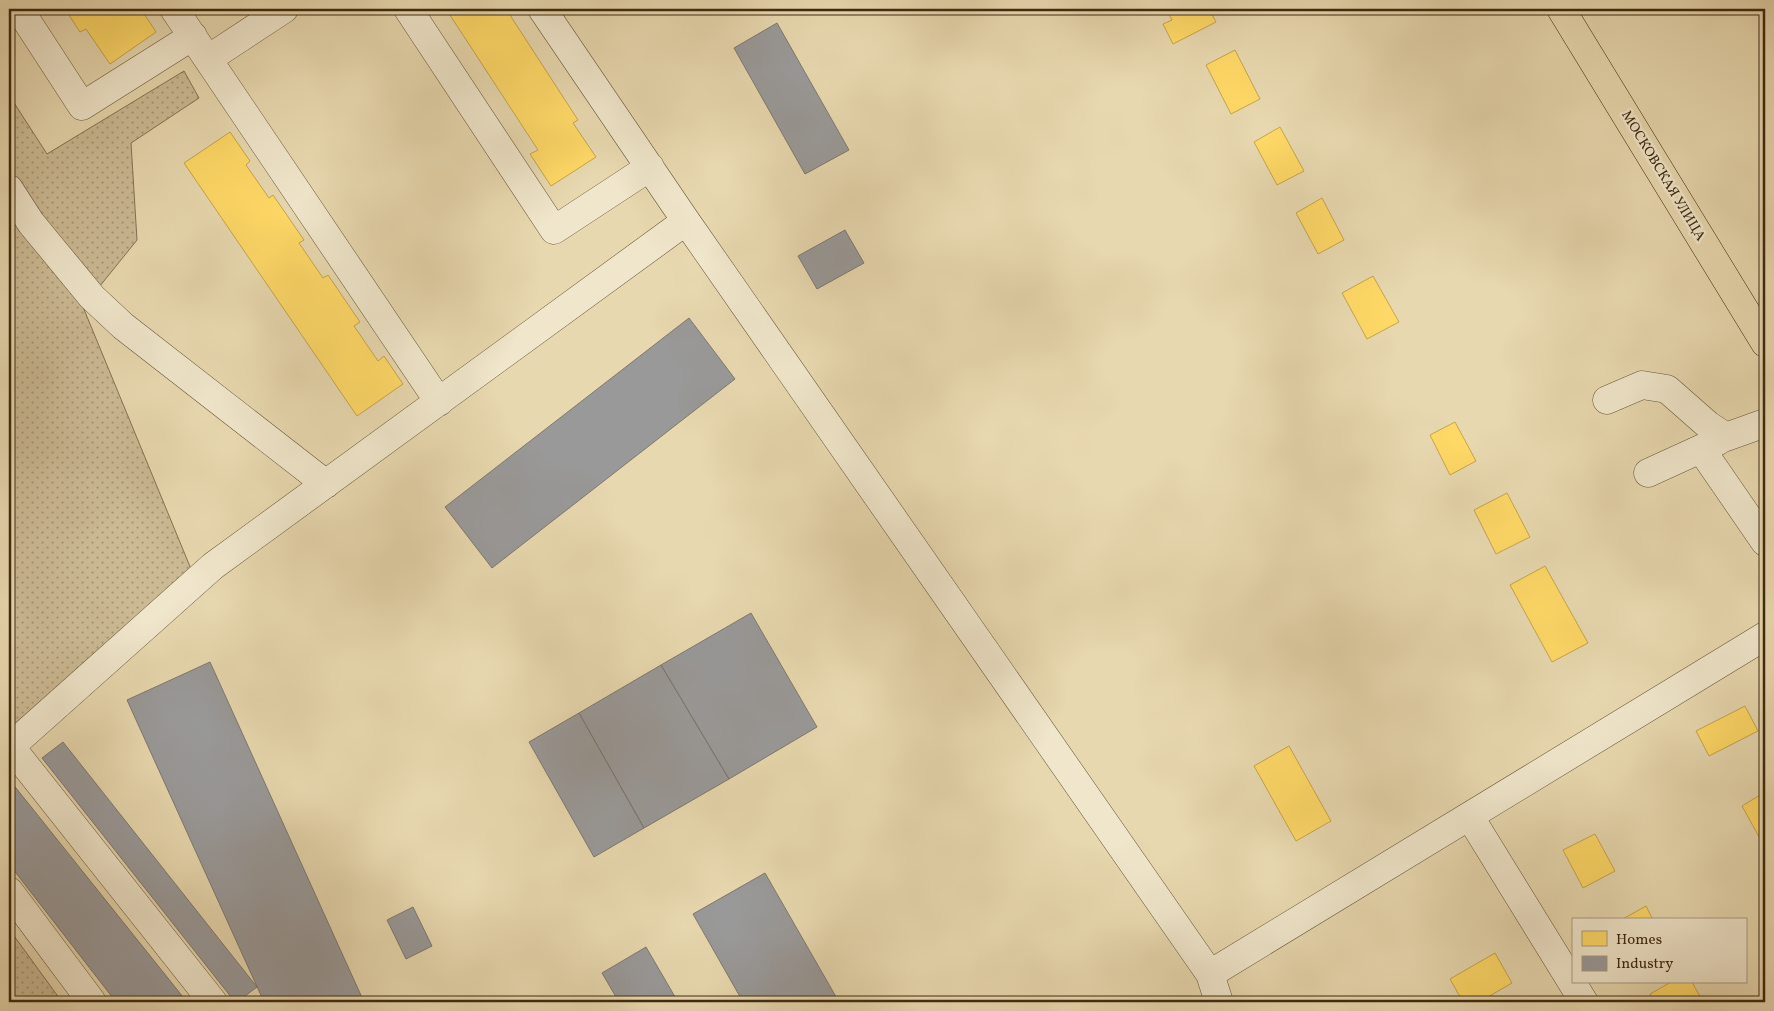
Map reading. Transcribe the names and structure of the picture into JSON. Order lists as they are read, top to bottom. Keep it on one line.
{"streets":{"main road":["МОСКОВСКАЯ УЛИЦА"]},"legend":["Homes","Industry"]}
